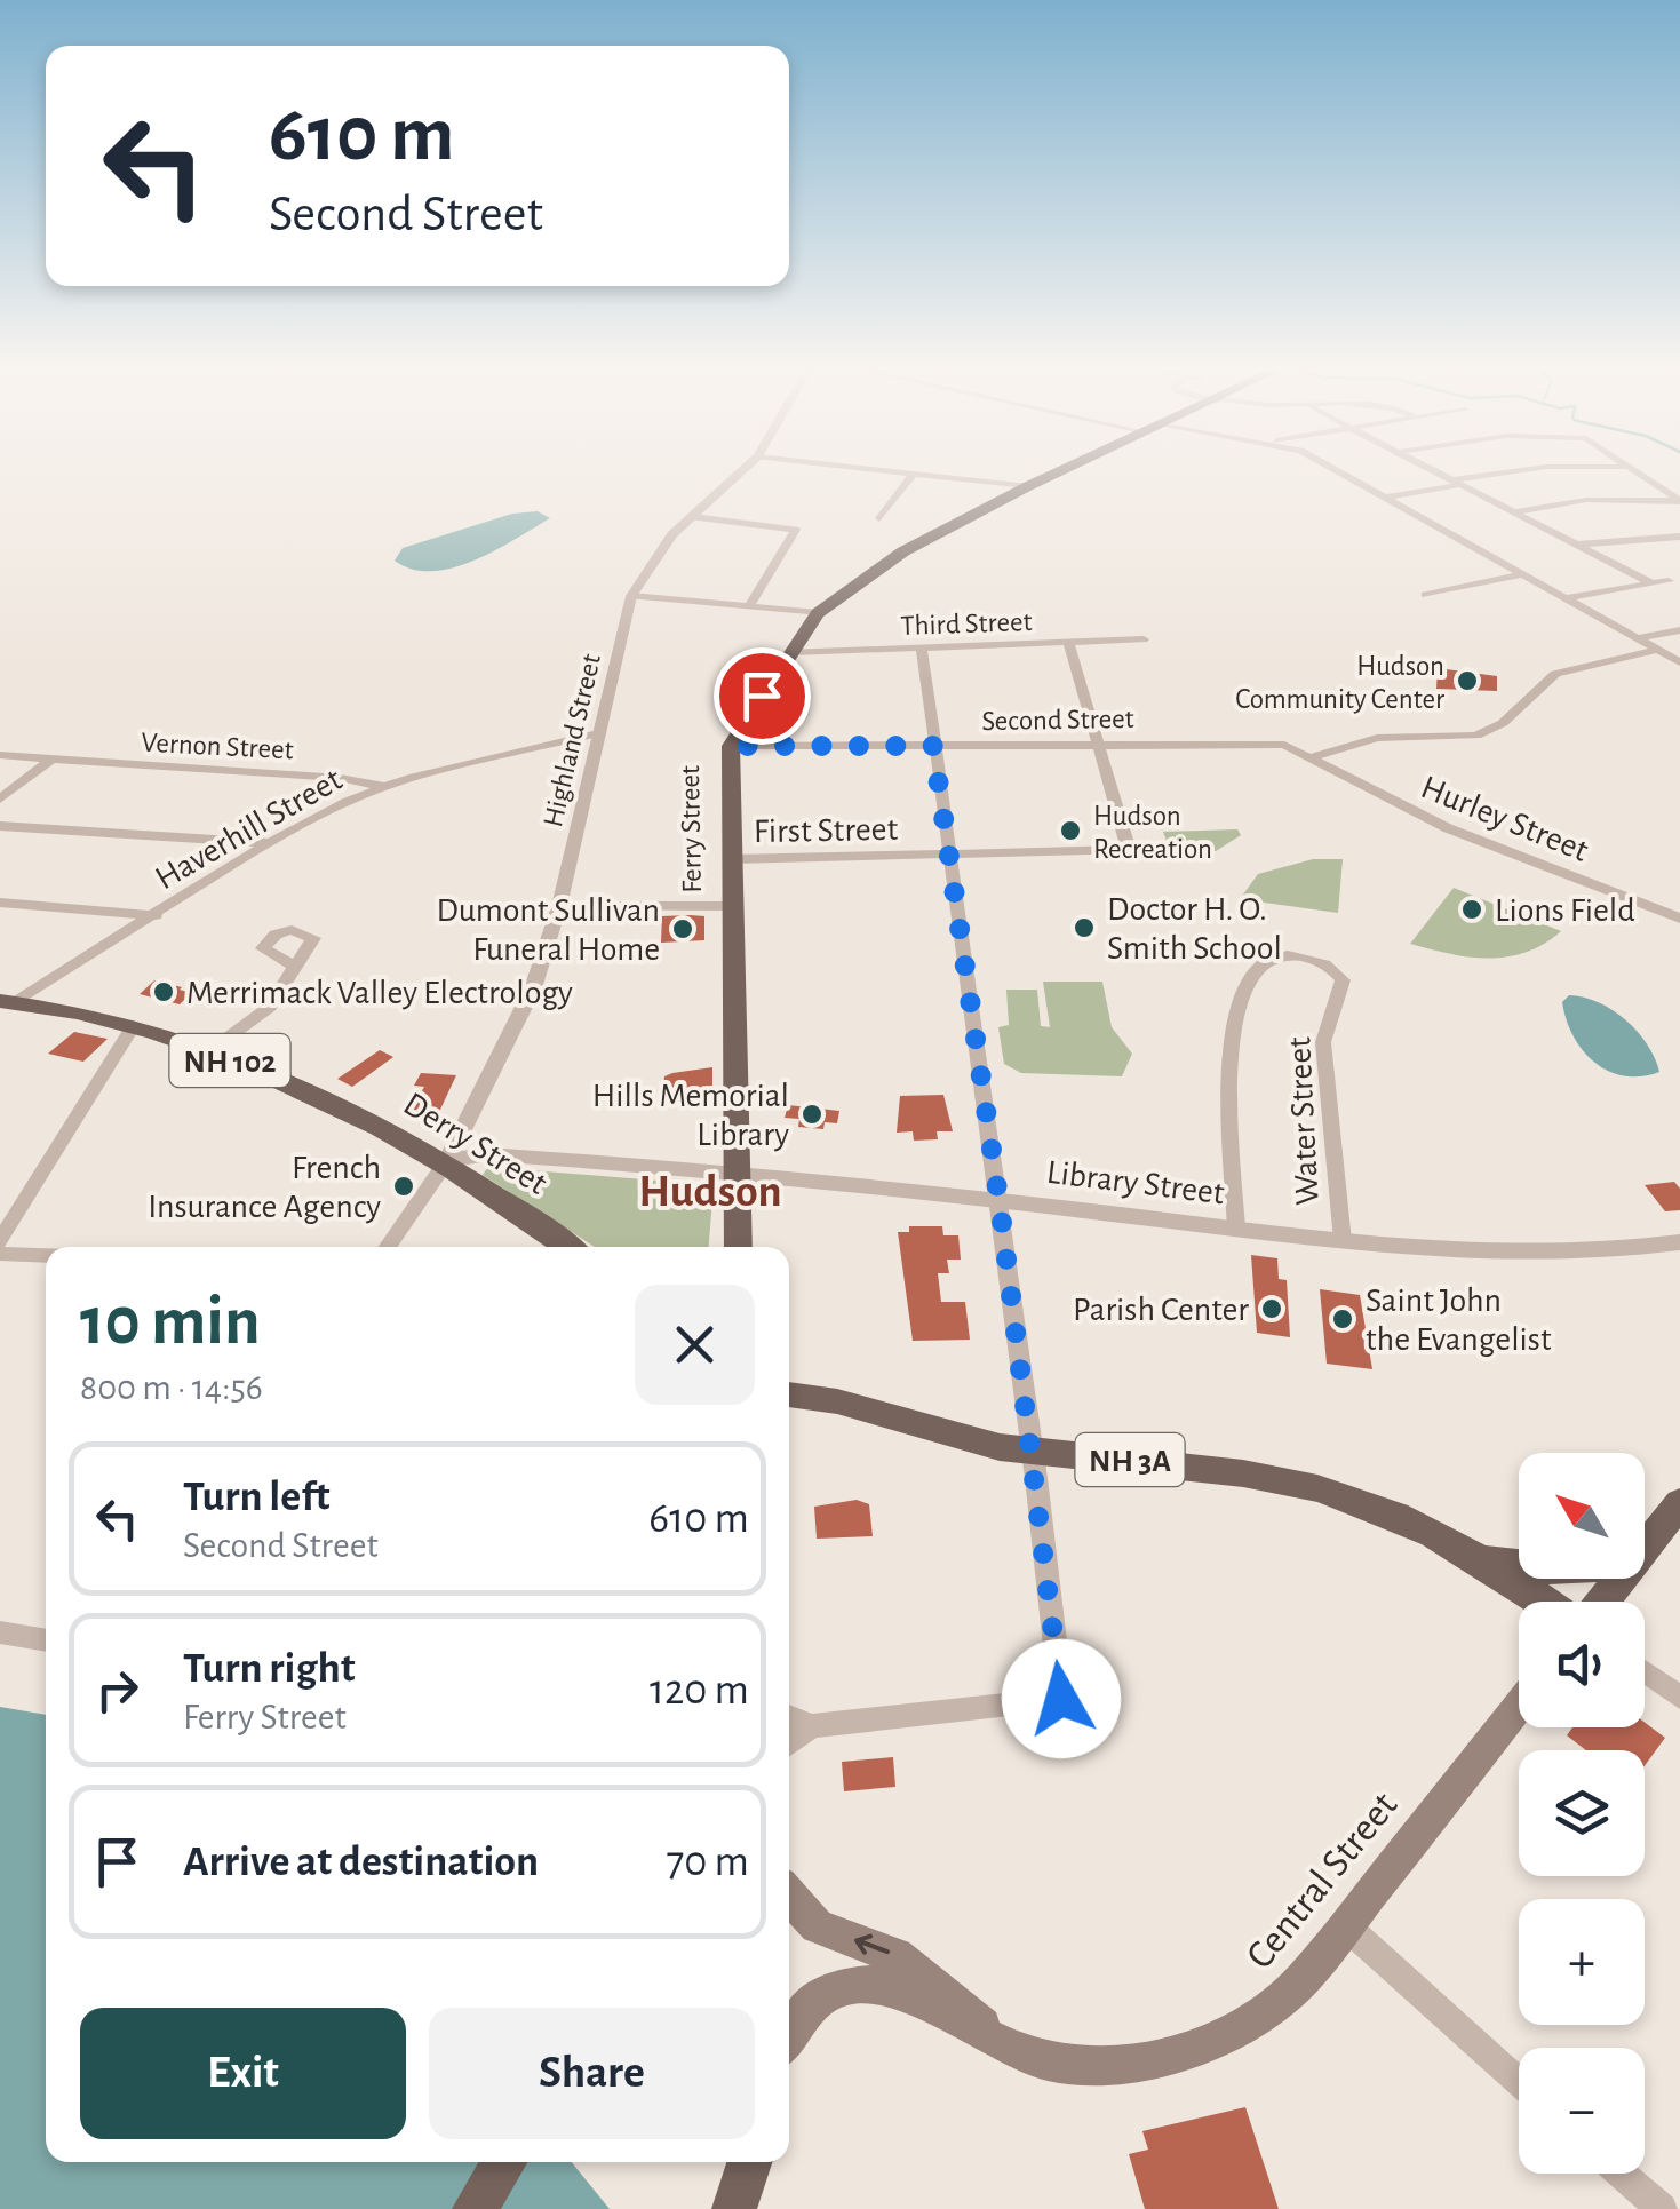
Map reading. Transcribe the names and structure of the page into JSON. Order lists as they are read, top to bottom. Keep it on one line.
{"streets":{"main road":["Ferry Street","NH 102","Derry Street","NH 3A","Central Street"],"street":["Third Street","Second Street","Highland Street","Vernon Street","Hurley Street","Haverhill Street","First Street","Water Street","Library Street"]},"crossings":[["Third Street","Ferry Street"],["Second Street","Hurley Street"],["Second Street","Ferry Street"],["Second Street","First Street"],["Highland Street","Haverhill Street"],["Highland Street","Derry Street"],["Highland Street","Library Street"],["Vernon Street","Haverhill Street"],["Haverhill Street","Derry Street"],["Ferry Street","First Street"],["Ferry Street","Library Street"],["Water Street","Library Street"],["Derry Street","Library Street"]],"districts":["Hudson"],"places":["Hudson Community Center","Hudson Recreation","Lions Field","Doctor H. O. Smith School","Dumont Sullivan Funeral Home","Merrimack Valley Electrology","Hills Memorial Library","French Insurance Agency","Parish Center","Saint John the Evangelist"],"north":"top left","page":{"turn":["610 m","Second Street"],"heading":["10 min","800 m · 14:56"],"list":[{"name":"Turn left","note":"Second Street","value":"610 m"},{"name":"Turn right","note":"Ferry Street","value":"120 m"},{"name":"Arrive at destination","value":"70 m"}],"map_buttons":["+","−"],"buttons":["Exit","Share"]}}
